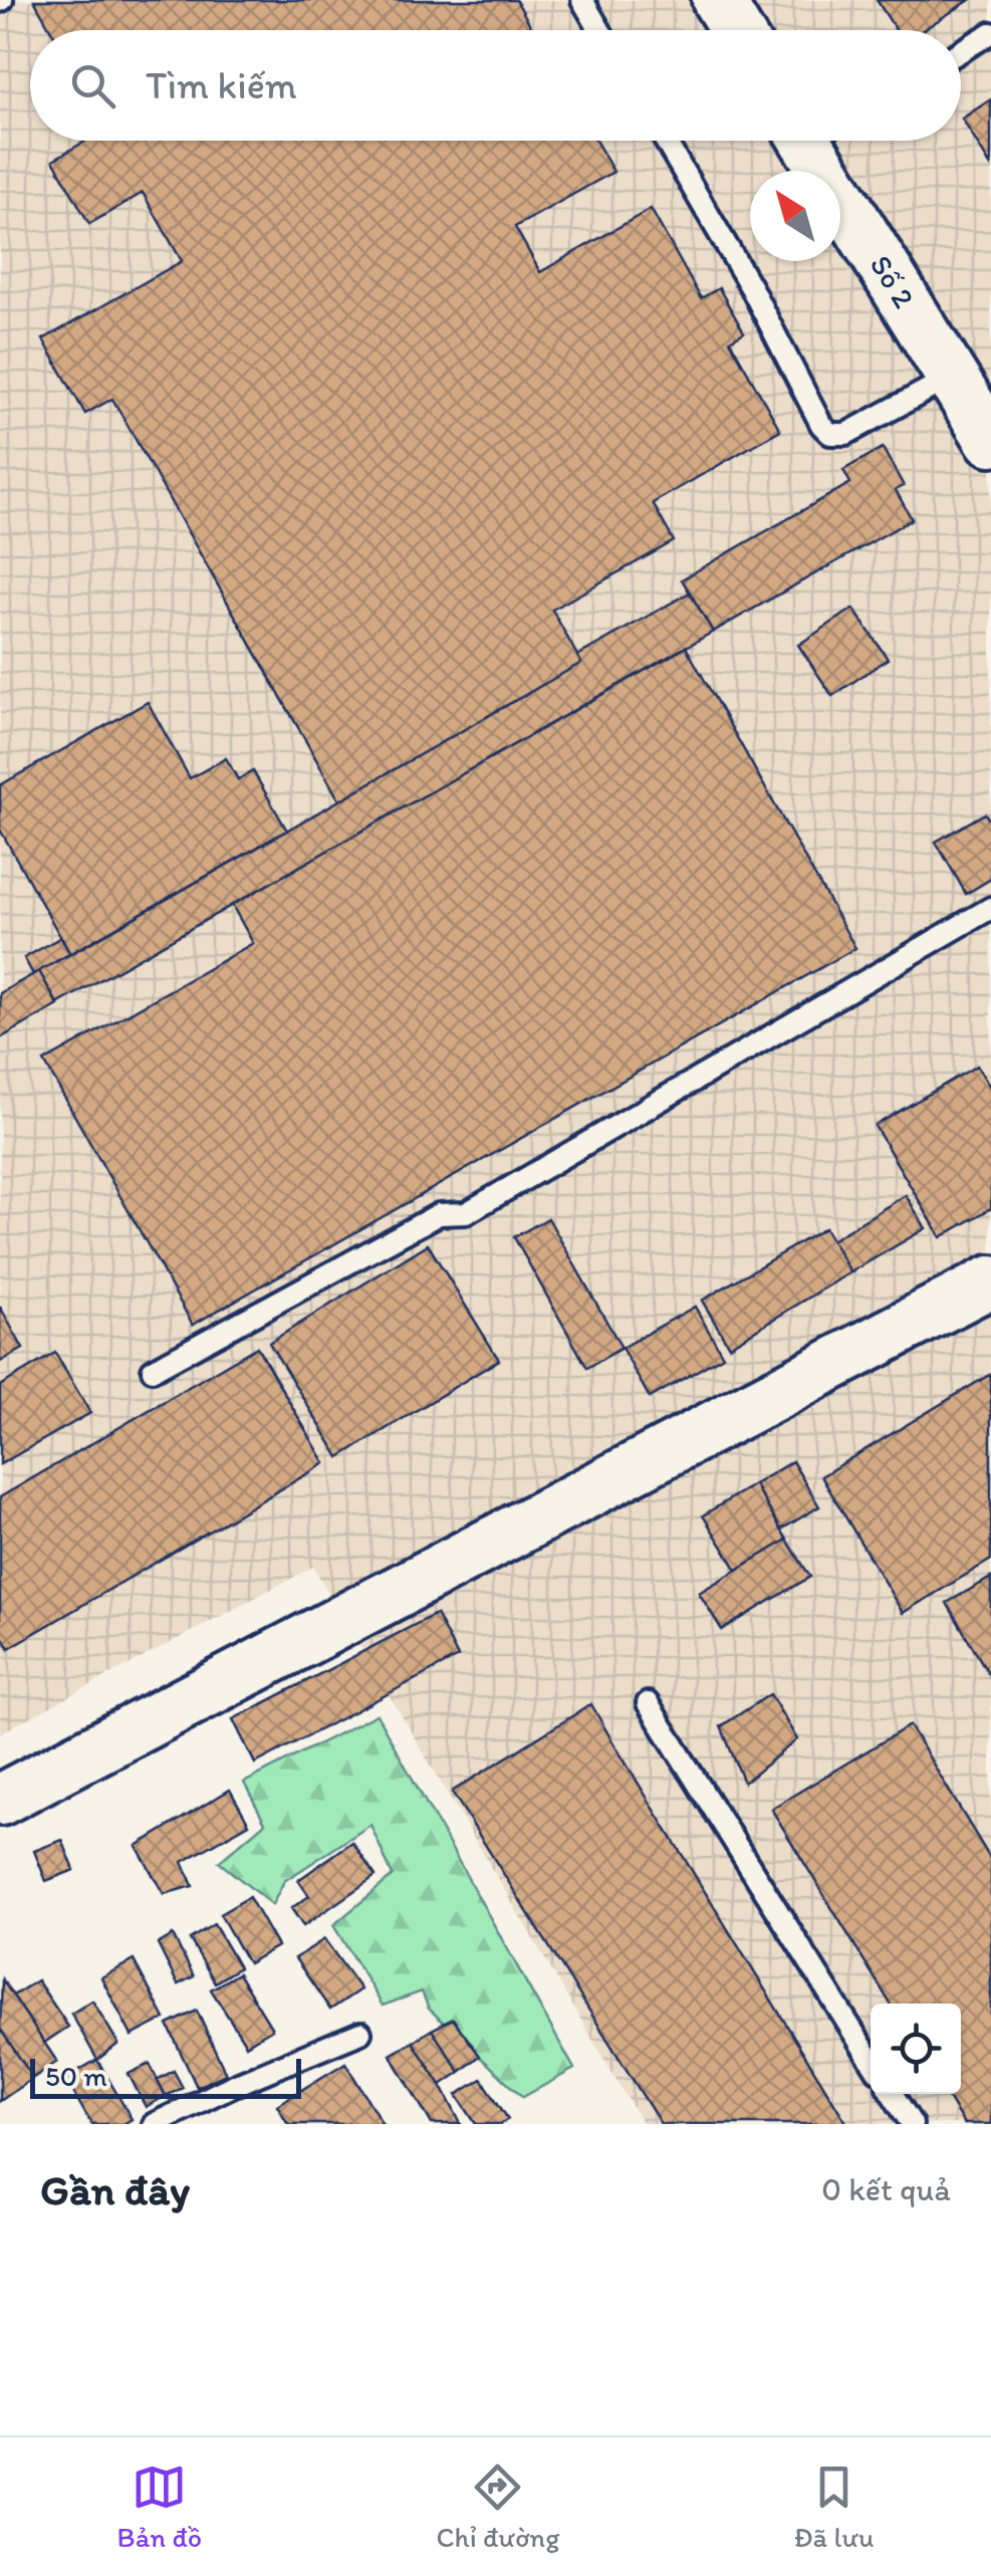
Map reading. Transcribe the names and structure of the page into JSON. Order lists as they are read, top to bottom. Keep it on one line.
{"streets":{"street":["Số 2"]},"scale_bar":"50 m","north":"top left","page":{"search":"Tìm kiếm","scale":"50 m","heading":["Gần đây","0 kết quả"],"nav":["Bản đồ","Chỉ đường","Đã lưu"]}}
